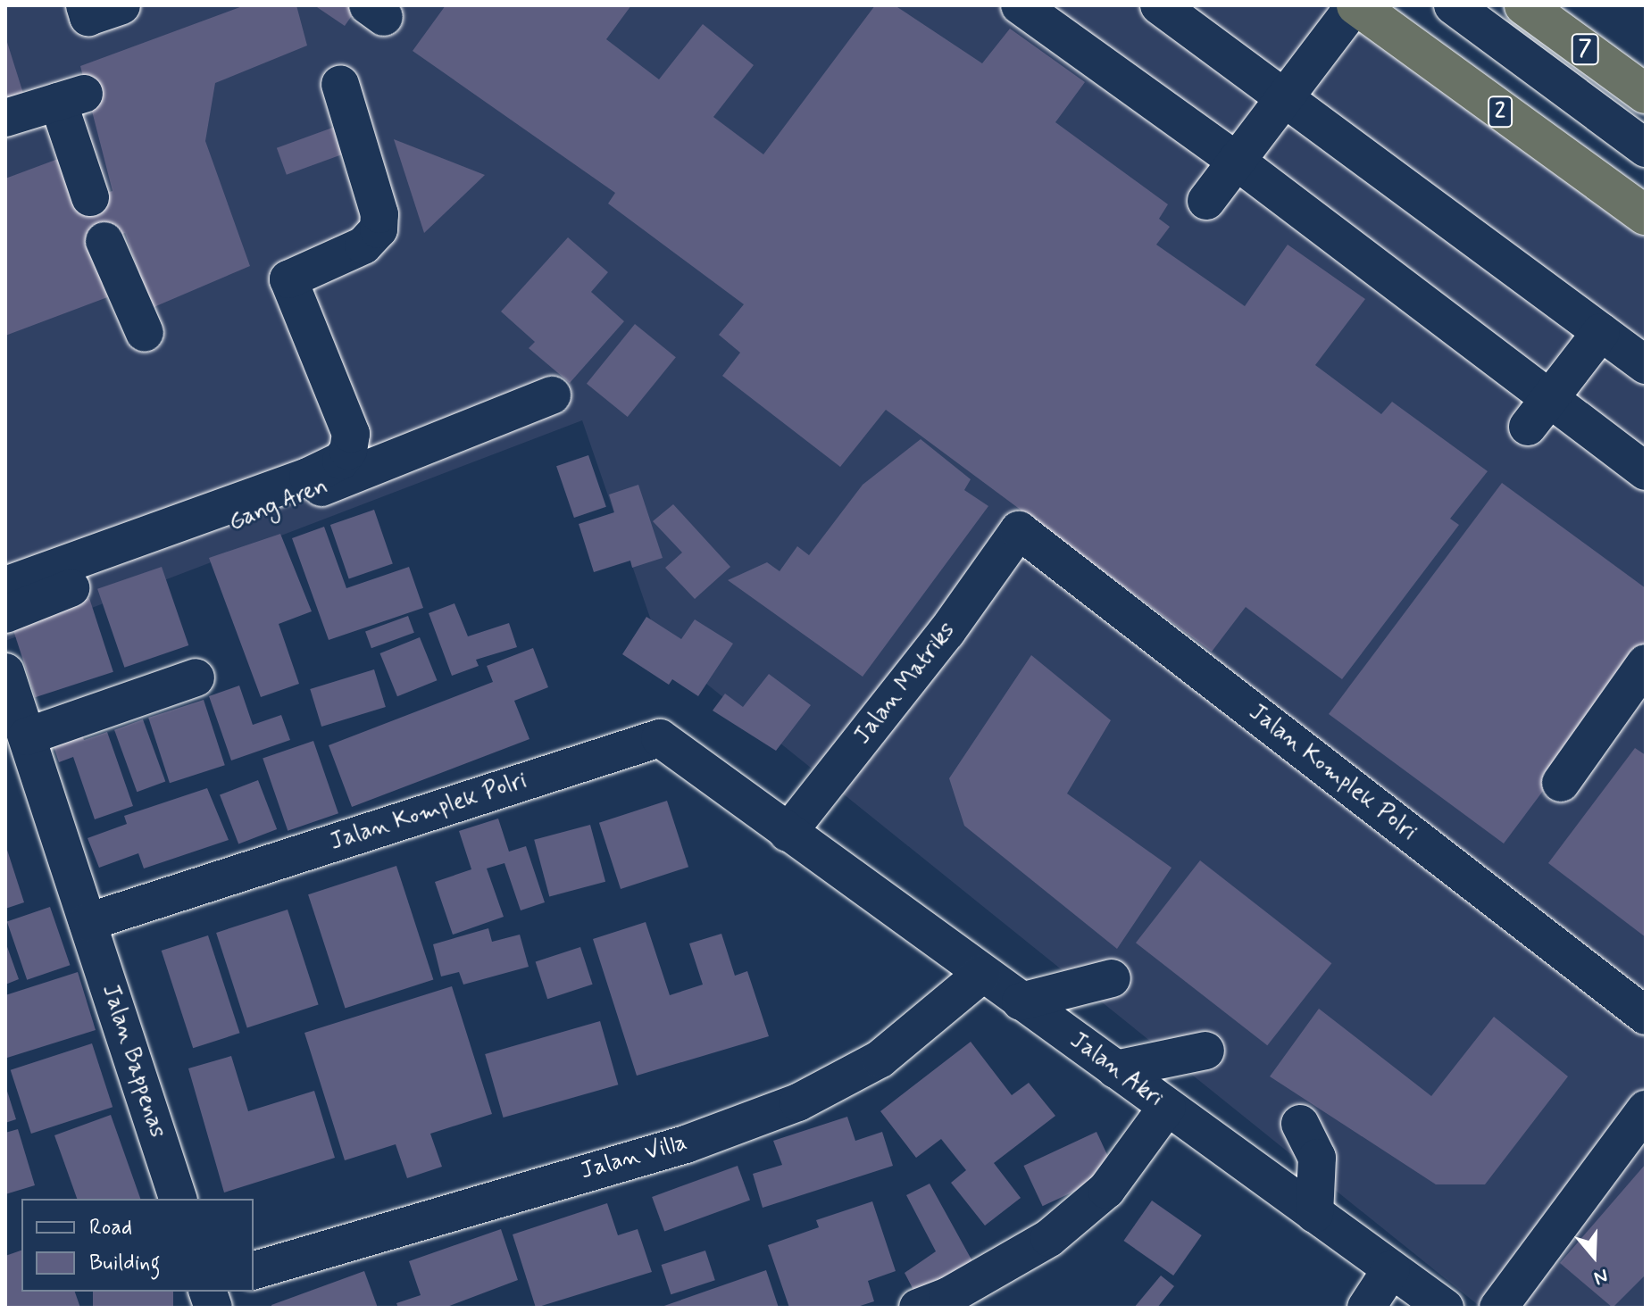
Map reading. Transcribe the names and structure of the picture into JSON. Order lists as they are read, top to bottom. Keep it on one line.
{"streets":{"highway":["7","2"],"street":["Gang Aren","Jalan Matriks","Jalan Komplek Polri","Jalan Bappenas","Jalan Akri","Jalan Villa"]},"crossings":[["Jalan Matriks","Jalan Komplek Polri"],["Jalan Matriks","Jalan Akri"],["Jalan Komplek Polri","Jalan Bappenas"],["Jalan Komplek Polri","Jalan Akri"],["Jalan Akri","Jalan Villa"]],"legend":["Road","Building"],"north":"bottom"}
